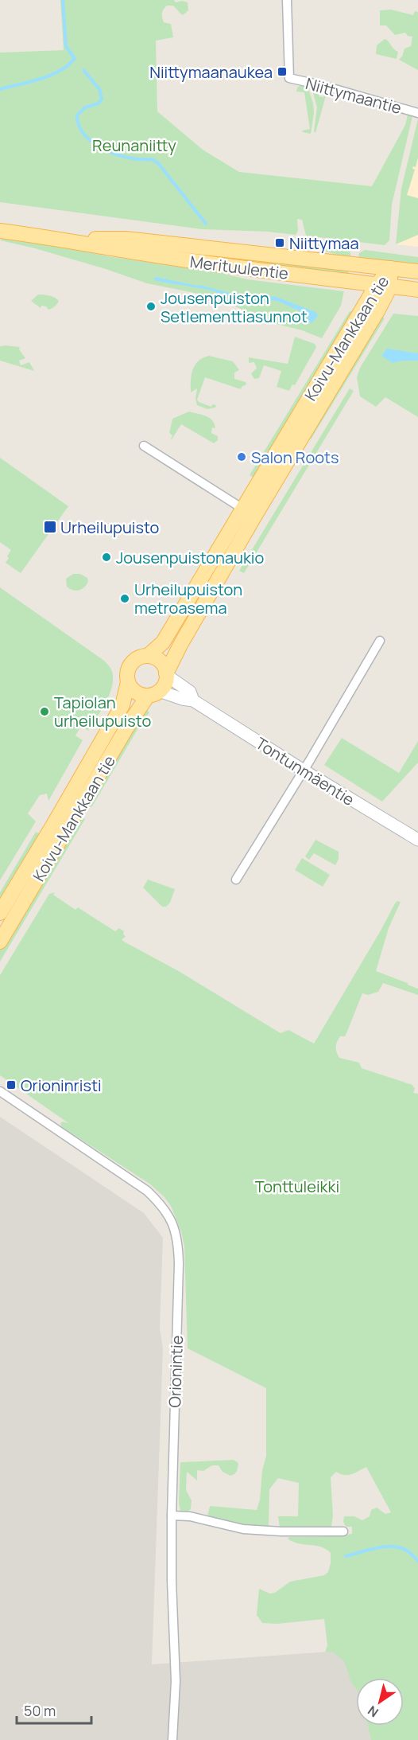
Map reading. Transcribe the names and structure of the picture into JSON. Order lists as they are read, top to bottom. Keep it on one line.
{"streets":{"main road":["Merituulentie","Koivu-Mankkaan tie"],"street":["Niittymaantie","Tontunmäentie","Orionintie"]},"crossings":[["Merituulentie","Koivu-Mankkaan tie"],["Koivu-Mankkaan tie","Tontunmäentie"]],"parks":["Reunaniitty","Tonttuleikki"],"places":{"transit":["Niittymaanaukea","Niittymaa","Urheilupuisto","Orioninristi"],"other":["Jousenpuiston Setlementtiasunnot","Salon Roots","Jousenpuistonaukio","Urheilupuiston metroasema","Tapiolan urheilupuisto"]},"scale_bar":"50 m","north":"bottom left"}
